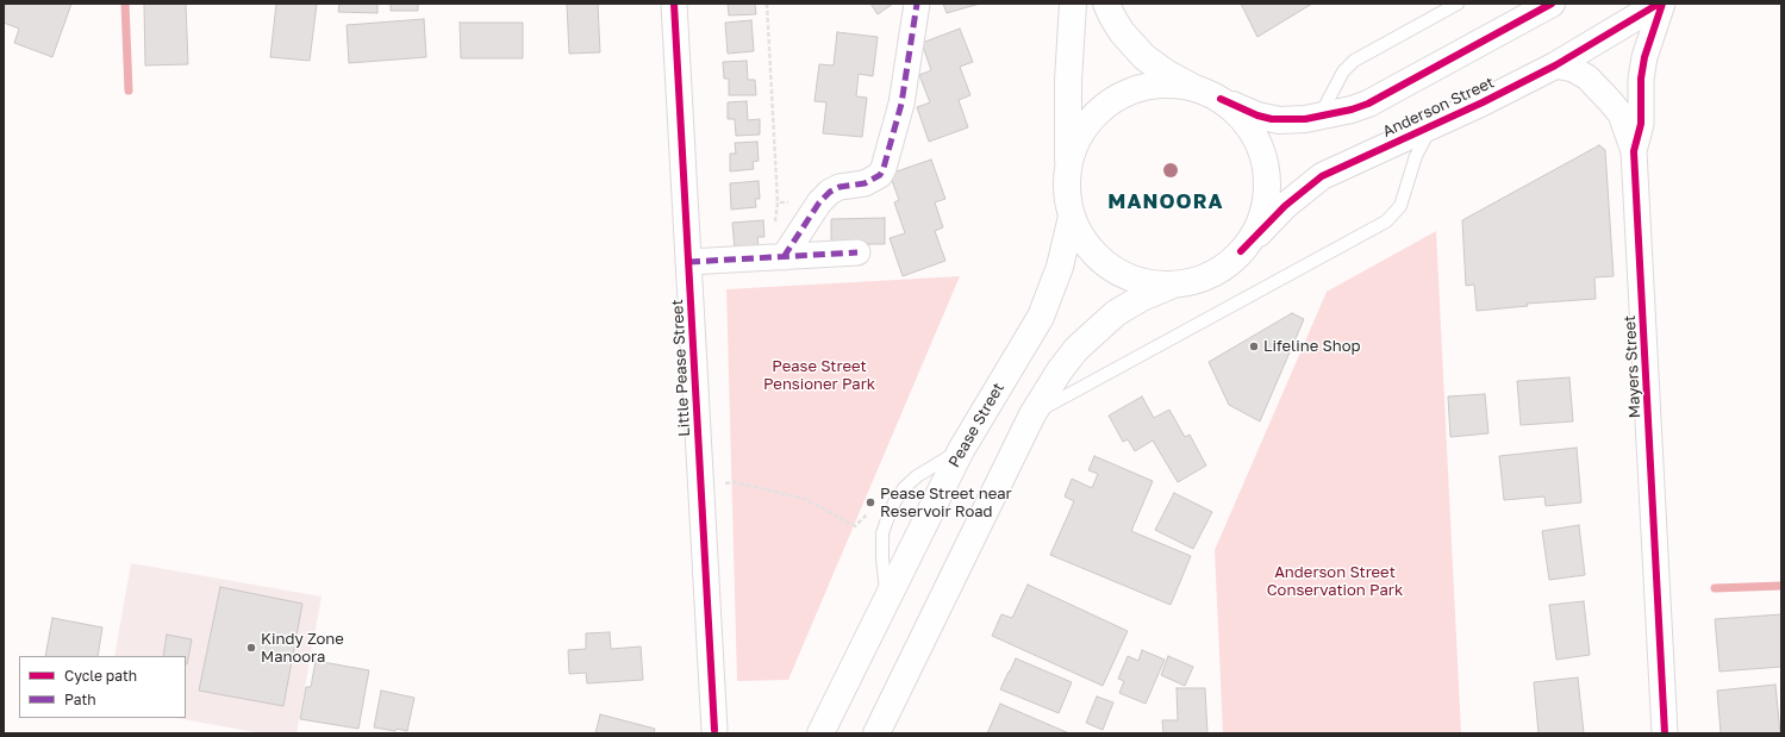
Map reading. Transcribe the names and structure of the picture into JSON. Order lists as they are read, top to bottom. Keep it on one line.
{"streets":{"main road":["Anderson Street","Pease Street"],"street":["Mayers Street","Little Pease Street"]},"crossings":[["Anderson Street","Mayers Street"]],"districts":["MANOORA"],"parks":["Pease Street Pensioner Park","Anderson Street Conservation Park"],"places":["Lifeline Shop","Pease Street near Reservoir Road","Kindy Zone Manoora"],"legend":["Cycle path","Path"]}
